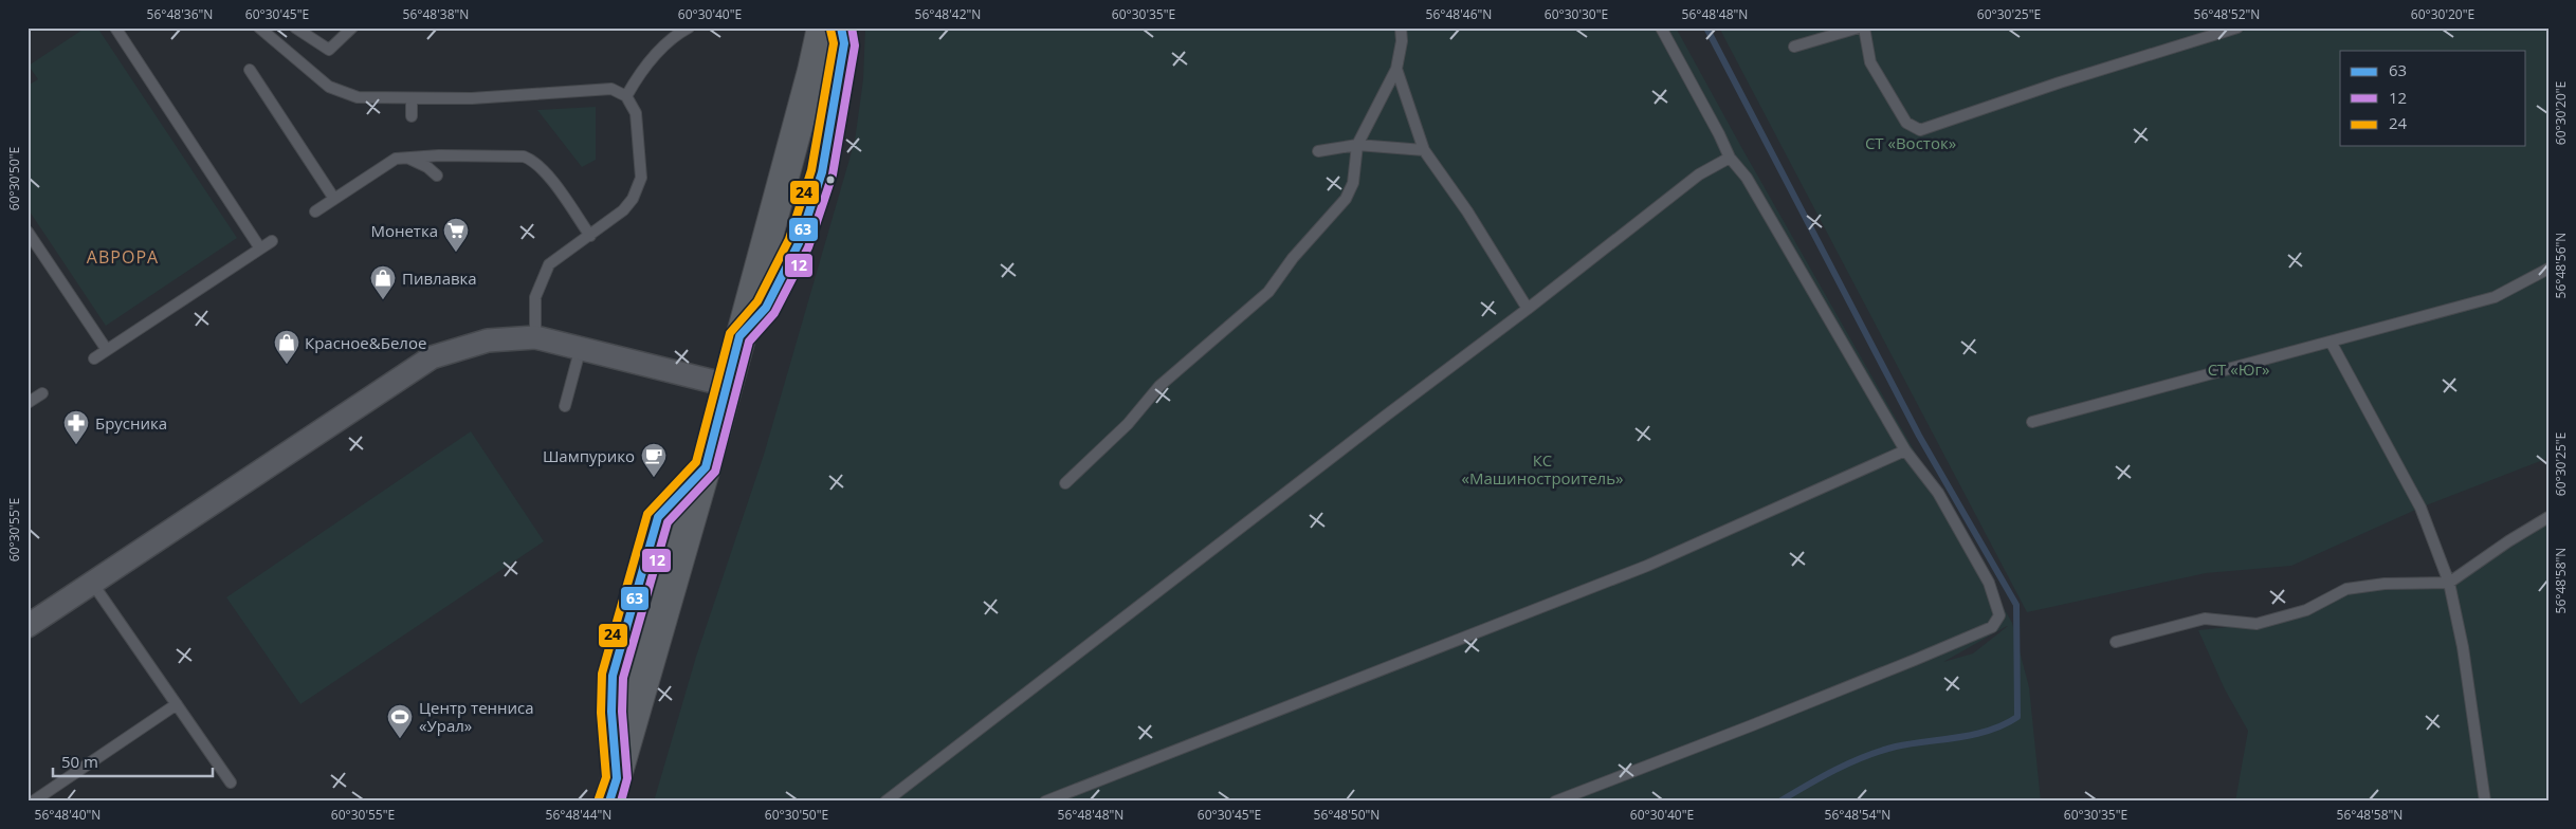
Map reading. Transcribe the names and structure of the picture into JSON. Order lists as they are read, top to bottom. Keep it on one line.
{"districts":["АВРОРА"],"parks":["СТ «Восток»","СТ «Юг»","КС «Машиностроитель»"],"places":{"supermarket":["Монетка"],"shop":["Пивлавка","Красное&Белое"],"pharmacy":["Брусника"],"cafe":["Шампурико"],"sports":["Центр тенниса «Урал»"]},"lines":["transit line 63","transit line 12","transit line 24"],"legend":["63","12","24"],"scale_bar":"50 m","coordinates":["56°48'36\"N","60°30'45\"E","56°48'38\"N","60°30'40\"E","56°48'42\"N","60°30'35\"E","56°48'46\"N","60°30'30\"E","56°48'48\"N","60°30'25\"E","56°48'52\"N","60°30'20\"E","60°30'50\"E","56°48'56\"N","60°30'55\"E","56°48'58\"N","56°48'40\"N","56°48'44\"N","56°48'50\"N","56°48'54\"N"]}
